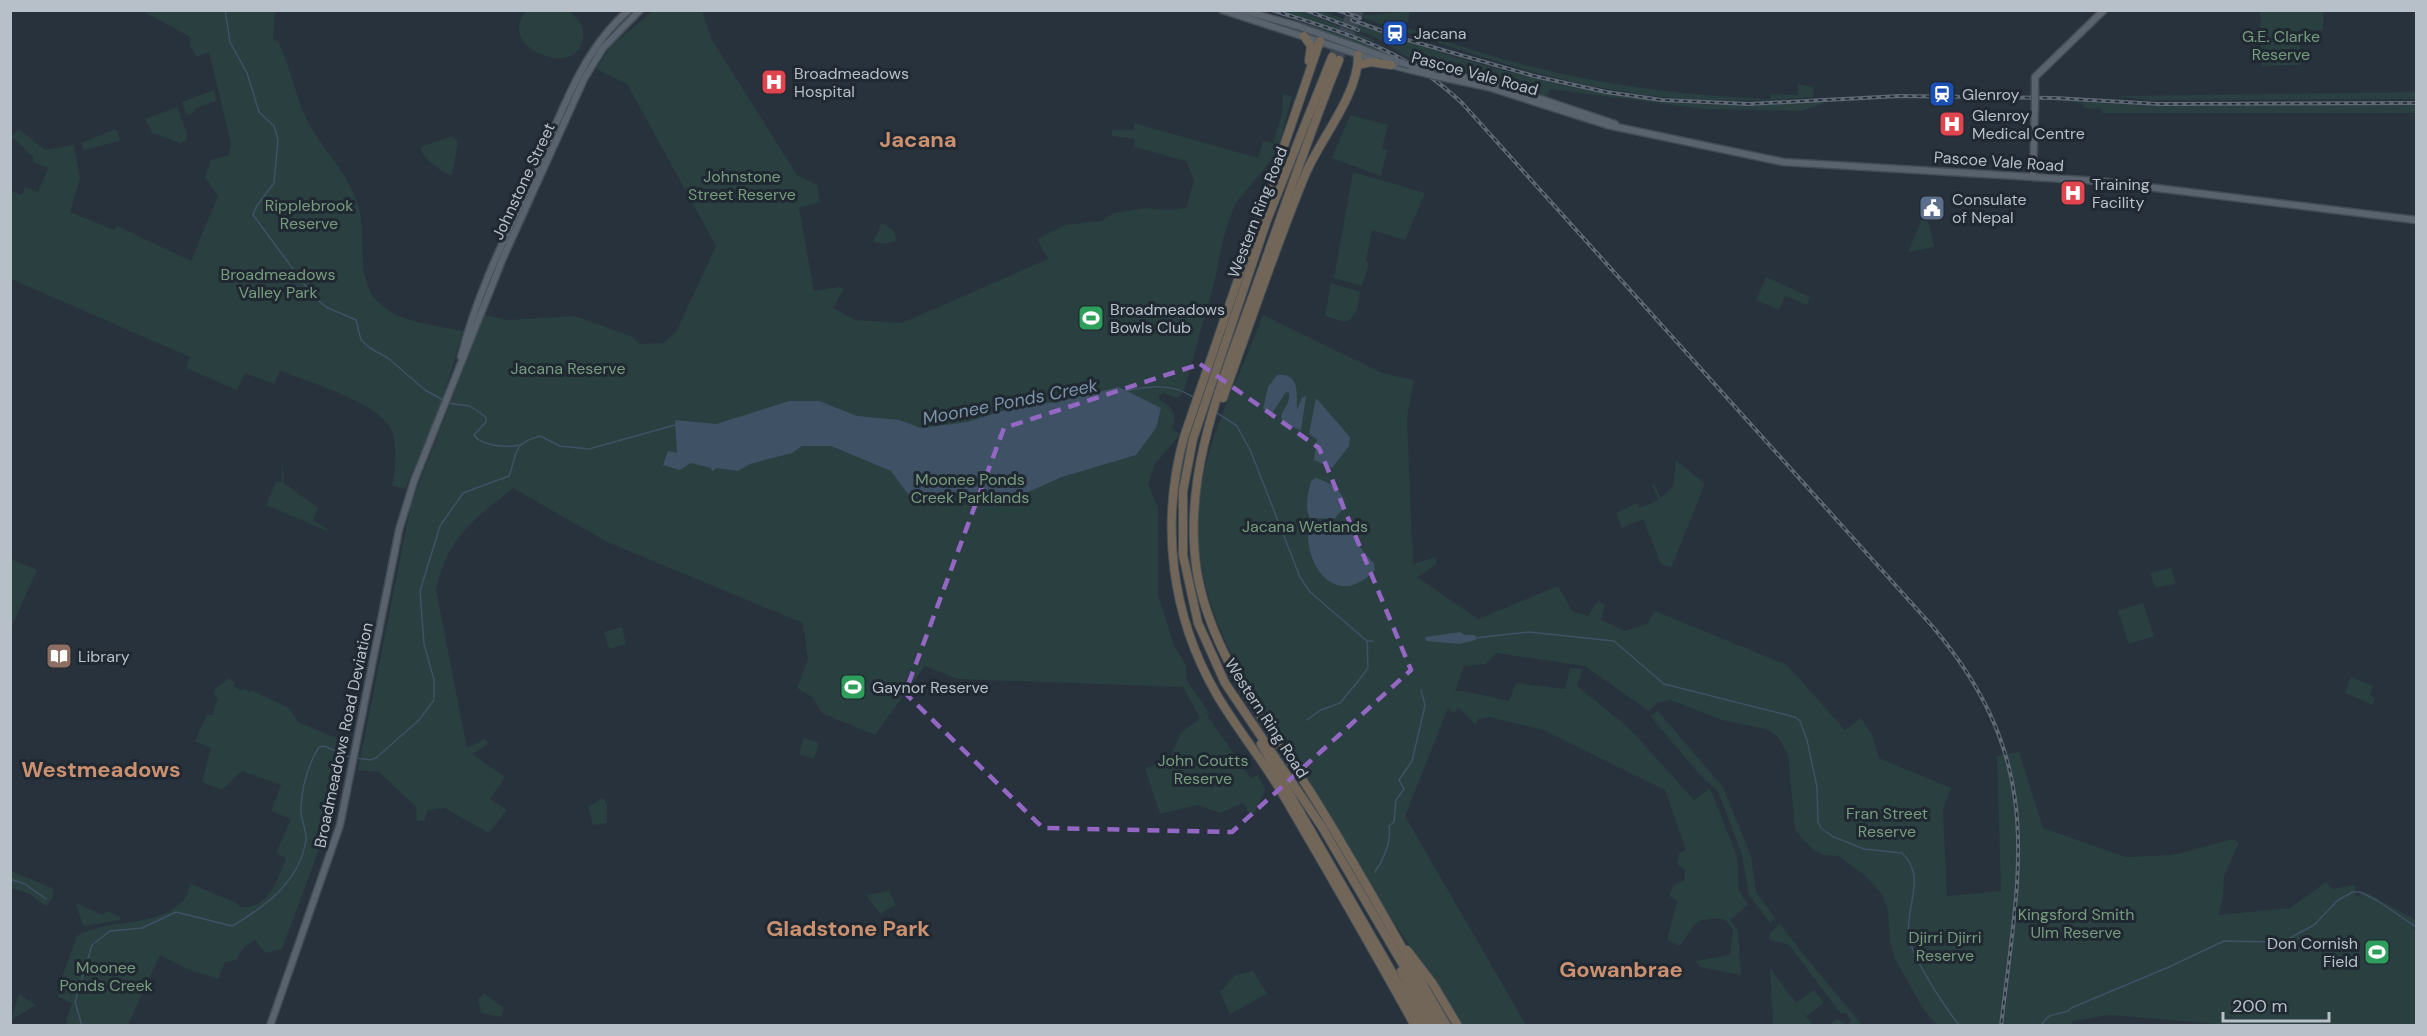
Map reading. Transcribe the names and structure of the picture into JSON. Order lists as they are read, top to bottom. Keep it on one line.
{"streets":{"highway":["Western Ring Road"],"main road":["Pascoe Vale Road","Johnstone Street","Broadmeadows Road Deviation"]},"crossings":[["Johnstone Street","Broadmeadows Road Deviation"]],"districts":["Jacana","Westmeadows","Gladstone Park","Gowanbrae"],"water":["Moonee Ponds Creek"],"parks":["G.E. Clarke Reserve","Johnstone Street Reserve","Ripplebrook Reserve","Broadmeadows Valley Park","Jacana Reserve","Moonee Ponds Creek Parklands","Jacana Wetlands","John Coutts Reserve","Fran Street Reserve","Kingsford Smith Ulm Reserve","Djirri Djirri Reserve","Moonee Ponds Creek"],"places":{"station":["Jacana","Glenroy"],"hospital":["Broadmeadows Hospital","Glenroy Medical Centre","Training Facility"],"public building":["Consulate of Nepal"],"sports":["Broadmeadows Bowls Club","Gaynor Reserve","Don Cornish Field"],"library":["Library"]},"scale_bar":"200 m"}
